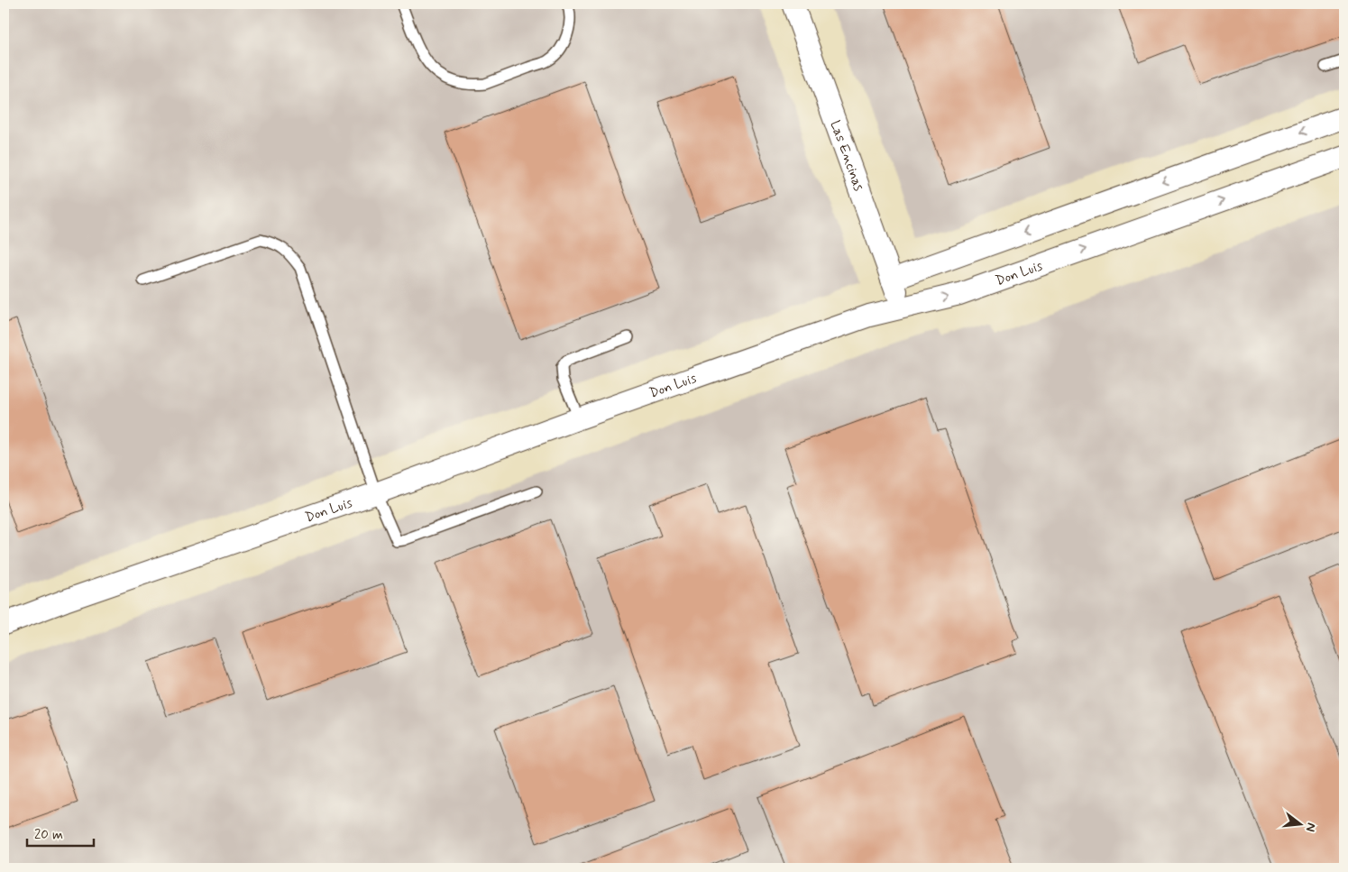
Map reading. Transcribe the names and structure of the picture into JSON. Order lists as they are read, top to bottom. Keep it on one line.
{"streets":{"street":["Las Encinas","Don Luis"]},"crossings":[["Las Encinas","Don Luis"]],"scale_bar":"20 m","north":"right"}
